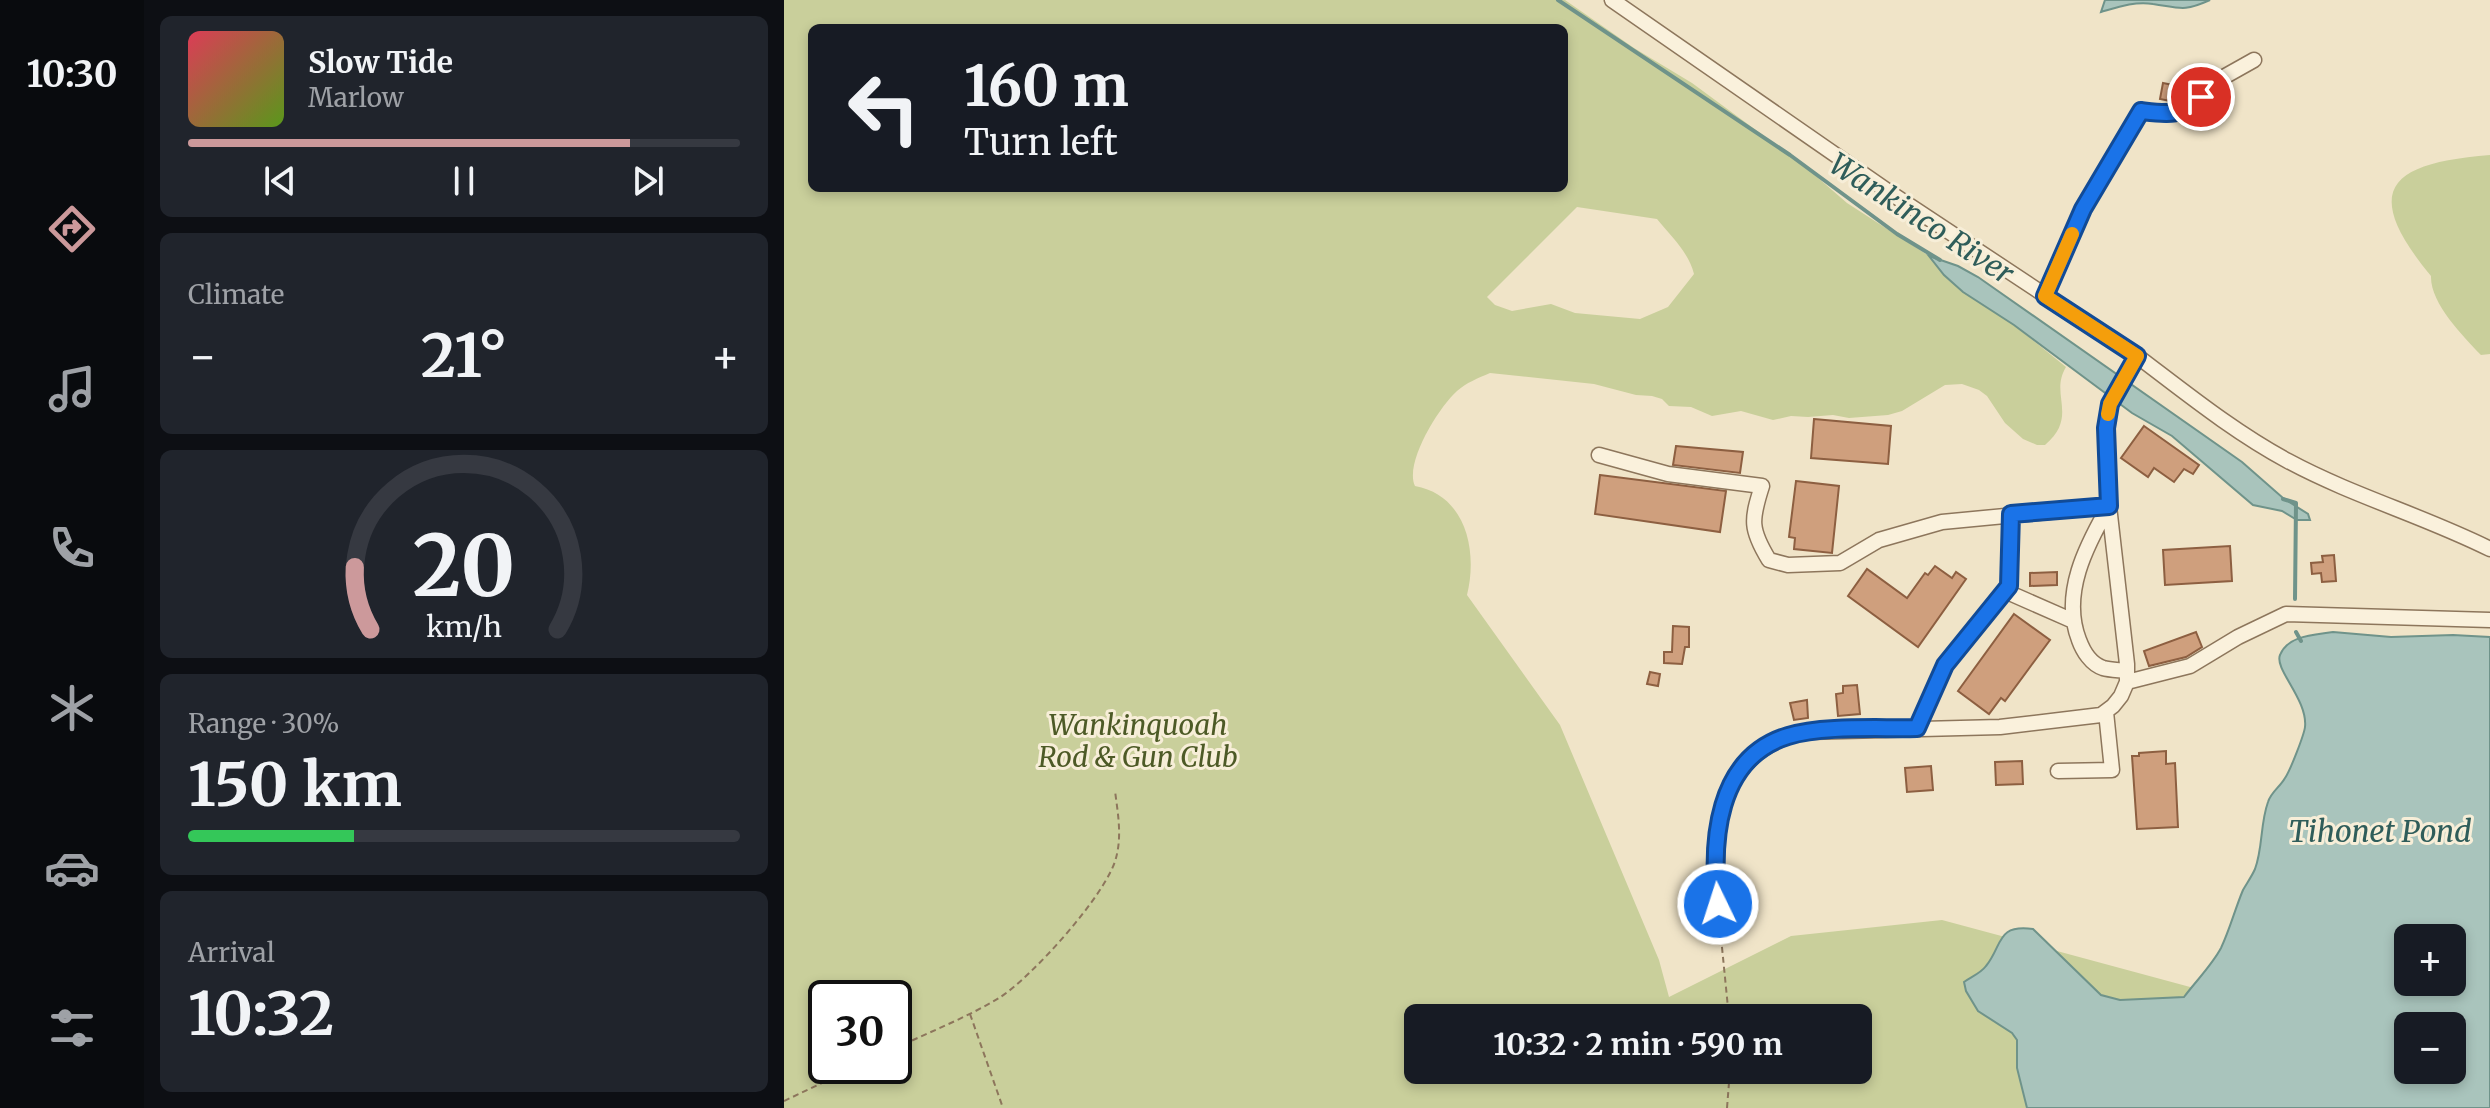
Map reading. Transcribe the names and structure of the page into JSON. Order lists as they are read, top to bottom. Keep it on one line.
{"water":["Wankinco River","Tihonet Pond"],"parks":["Wankinquoah Rod & Gun Club"],"page":{"tabs":"10:30","turn":["160 m","Turn left"],"song":["Slow Tide","Marlow"],"tile":["Climate",["Range · 30%","150 km"],["Arrival","10:32"]],"heat":["−","21°","+"],"map_buttons":["+","−"],"limit":"30","trip":"10:32 · 2 min · 590 m","gauge":["20","km/h"]}}
